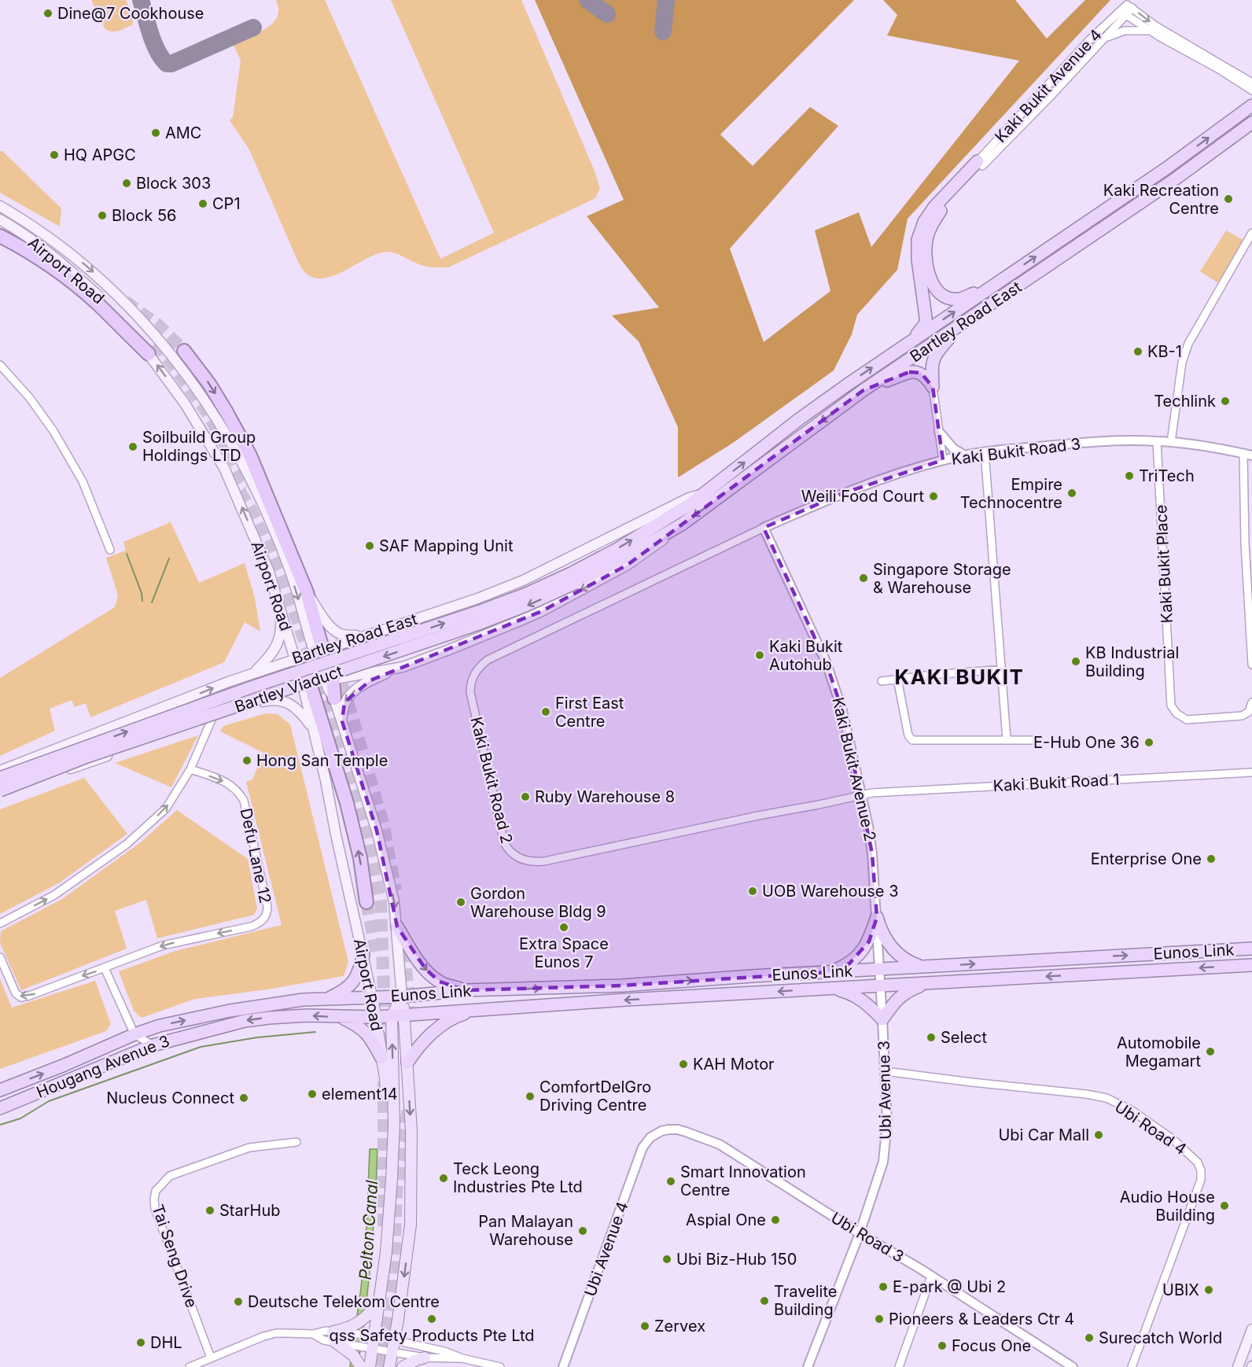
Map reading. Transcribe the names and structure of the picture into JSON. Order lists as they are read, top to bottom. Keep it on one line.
{"streets":{"highway":["Bartley Road East","Bartley Viaduct","Eunos Link","Hougang Avenue 3"],"main road":["Airport Road"],"street":["Kaki Bukit Avenue 4","Kaki Bukit Road 3","Kaki Bukit Place","Kaki Bukit Avenue 2","Kaki Bukit Road 2","Kaki Bukit Road 1","Defu Lane 12","Ubi Avenue 3","Ubi Road 4","Ubi Road 3","Ubi Avenue 4","Tai Seng Drive"]},"crossings":[["Airport Road","Bartley Road East"],["Airport Road","Eunos Link"],["Airport Road","Hougang Avenue 3"],["Bartley Road East","Bartley Viaduct"],["Kaki Bukit Road 3","Kaki Bukit Place"],["Kaki Bukit Road 3","Kaki Bukit Avenue 2"],["Kaki Bukit Road 3","Kaki Bukit Road 2"],["Kaki Bukit Avenue 2","Kaki Bukit Road 2"],["Kaki Bukit Avenue 2","Kaki Bukit Road 1"],["Kaki Bukit Avenue 2","Eunos Link"],["Kaki Bukit Avenue 2","Ubi Avenue 3"],["Kaki Bukit Road 2","Kaki Bukit Road 1"],["Eunos Link","Hougang Avenue 3"],["Eunos Link","Ubi Avenue 3"],["Ubi Avenue 3","Ubi Road 4"],["Ubi Avenue 3","Ubi Road 3"],["Ubi Road 3","Ubi Avenue 4"]],"districts":["KAKI BUKIT"],"water":["Pelton Canal"],"places":["Dine@7 Cookhouse","AMC","HQ APGC","Block 303","Kaki Recreation Centre","CP1","Block 56","KB-1","Techlink","Soilbuild Group Holdings LTD","TriTech","Empire Technocentre","Weili Food Court","SAF Mapping Unit","Singapore Storage & Warehouse","Kaki Bukit Autohub","KB Industrial Building","First East Centre","E-Hub One 36","Hong San Temple","Ruby Warehouse 8","Enterprise One","UOB Warehouse 3","Gordon Warehouse Bldg 9","Extra Space Eunos 7","Select","Automobile Megamart","KAH Motor","element14","ComfortDelGro Driving Centre","Nucleus Connect","Ubi Car Mall","Teck Leong Industries Pte Ltd","Smart Innovation Centre","Audio House Building","StarHub","Aspial One","Pan Malayan Warehouse","Ubi Biz-Hub 150","E-park @ Ubi 2","UBIX","Travelite Building","Deutsche Telekom Centre","qss Safety Products Pte Ltd","Pioneers & Leaders Ctr 4","Zervex","Surecatch World","DHL","Focus One"]}
